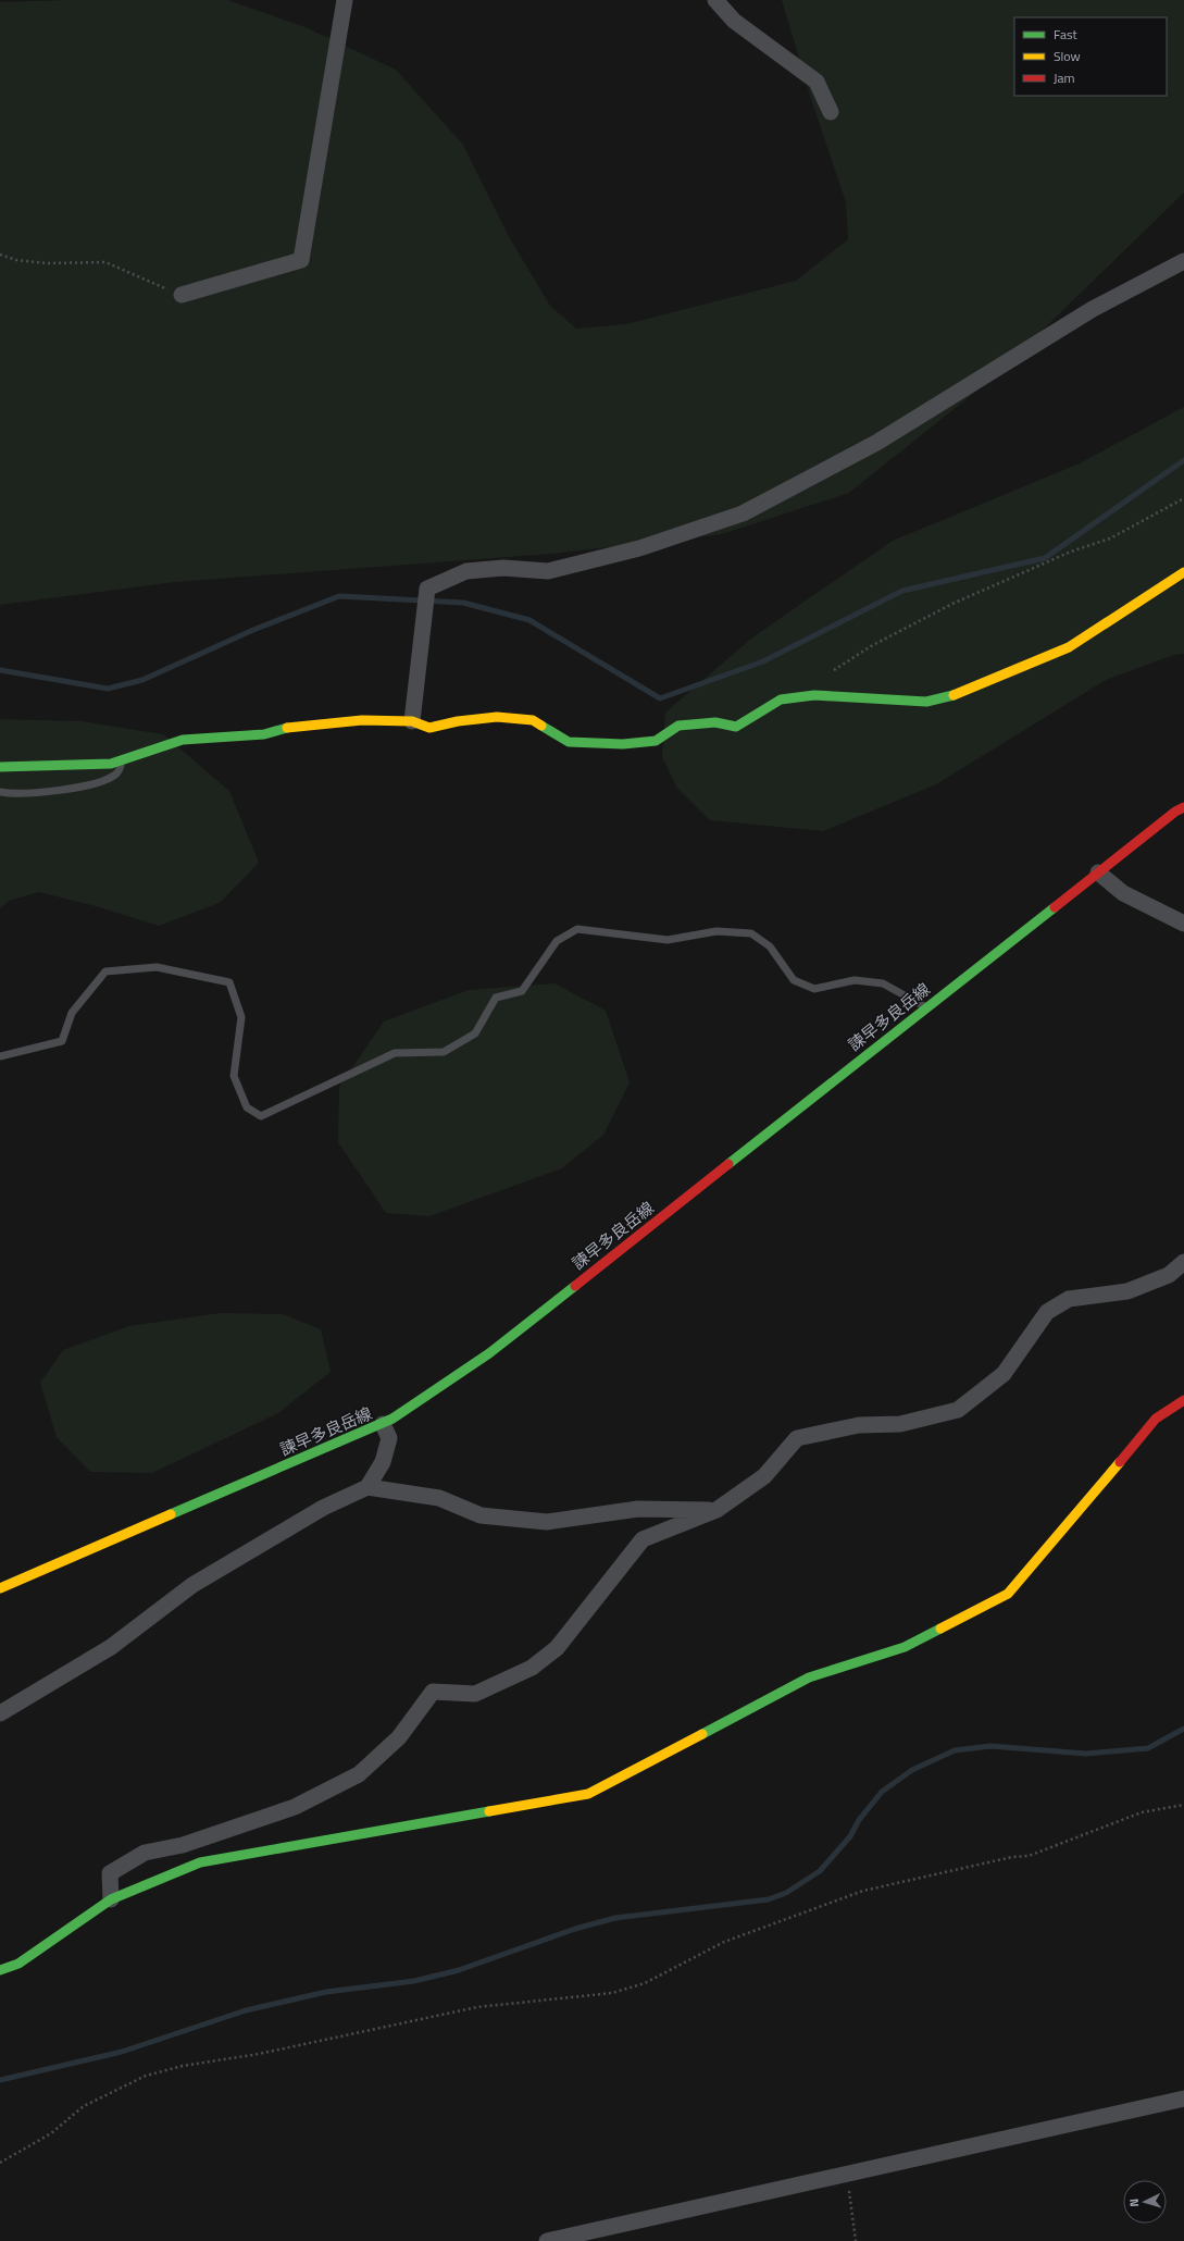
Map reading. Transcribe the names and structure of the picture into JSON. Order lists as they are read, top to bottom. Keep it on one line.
{"streets":{"street":["諫早多良岳線"]},"legend":["Fast","Slow","Jam"],"north":"left"}
